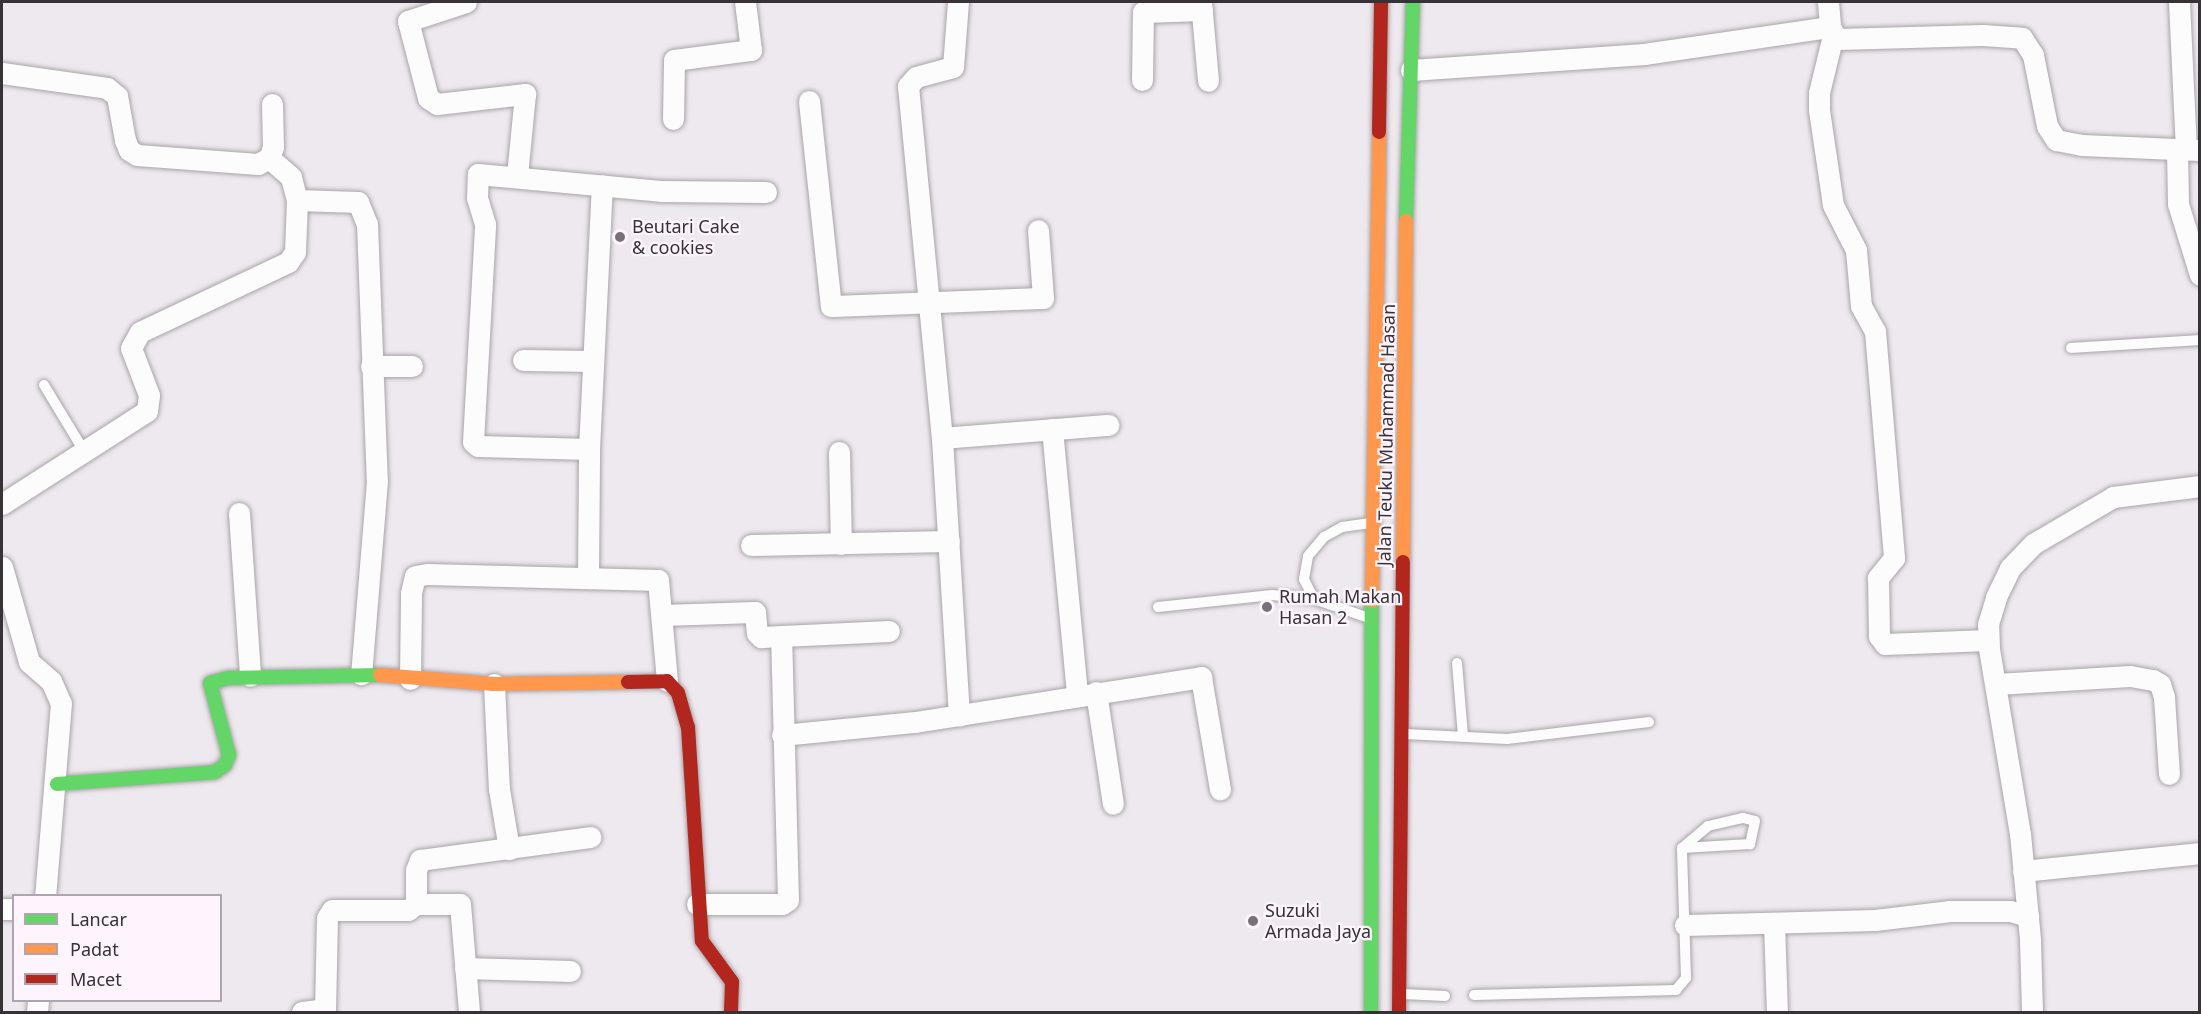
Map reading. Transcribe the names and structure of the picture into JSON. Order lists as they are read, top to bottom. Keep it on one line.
{"streets":{"main road":["Jalan Teuku Muhammad Hasan"]},"places":["Beutari Cake & cookies","Rumah Makan Hasan 2","Suzuki Armada Jaya"],"legend":["Lancar","Padat","Macet"]}
